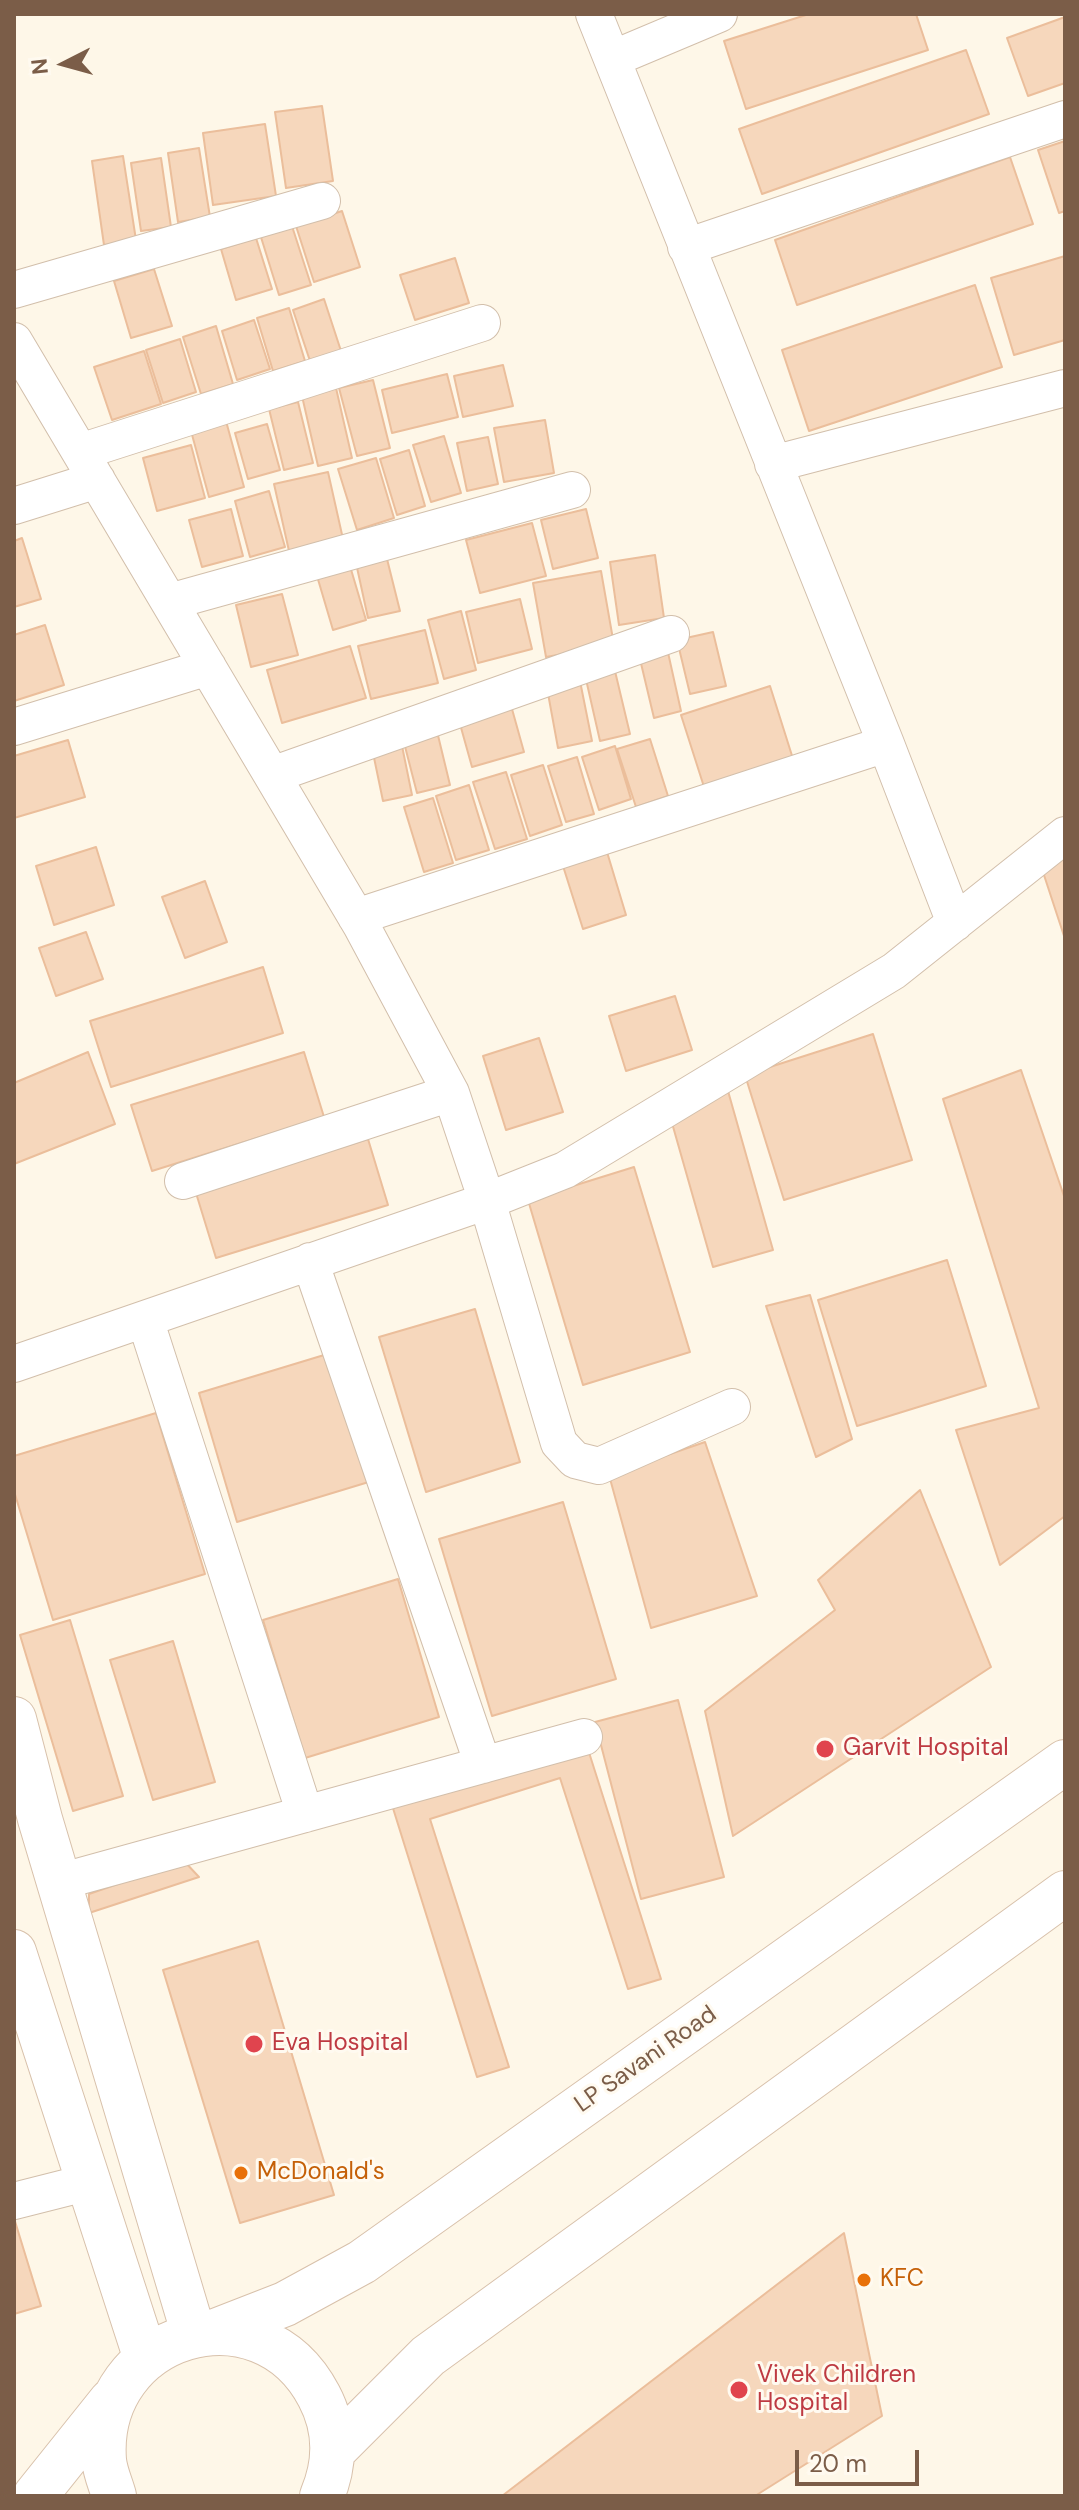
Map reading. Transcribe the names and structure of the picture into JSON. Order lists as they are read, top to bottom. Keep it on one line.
{"streets":{"main road":["LP Savani Road"]},"places":["Garvit Hospital","Eva Hospital","McDonald's","KFC","Vivek Children Hospital"],"scale_bar":"20 m","north":"left"}
